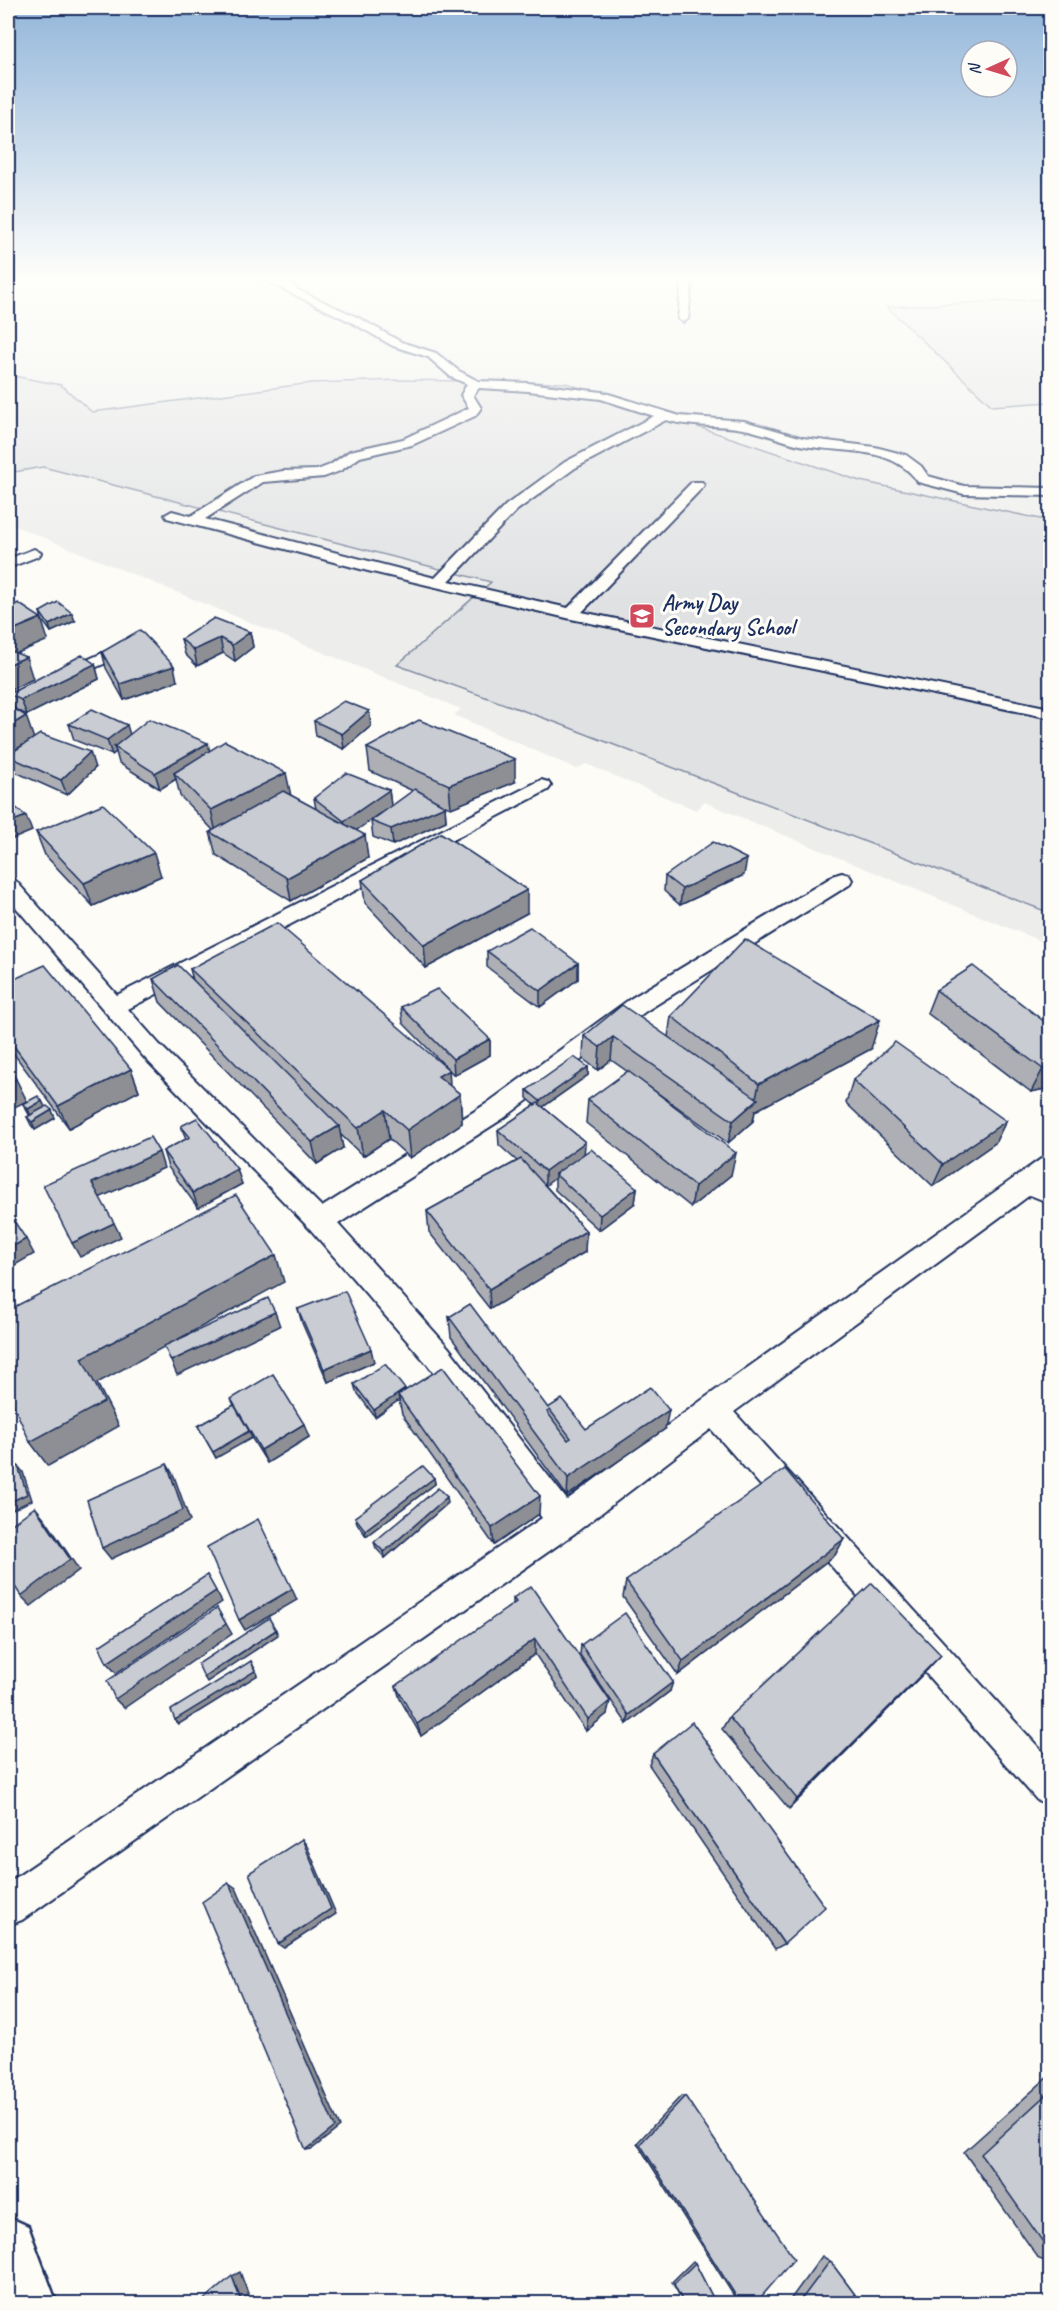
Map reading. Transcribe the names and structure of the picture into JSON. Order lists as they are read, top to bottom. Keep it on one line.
{"places":{"school or university":["Army Day Secondary School"]},"north":"left"}
